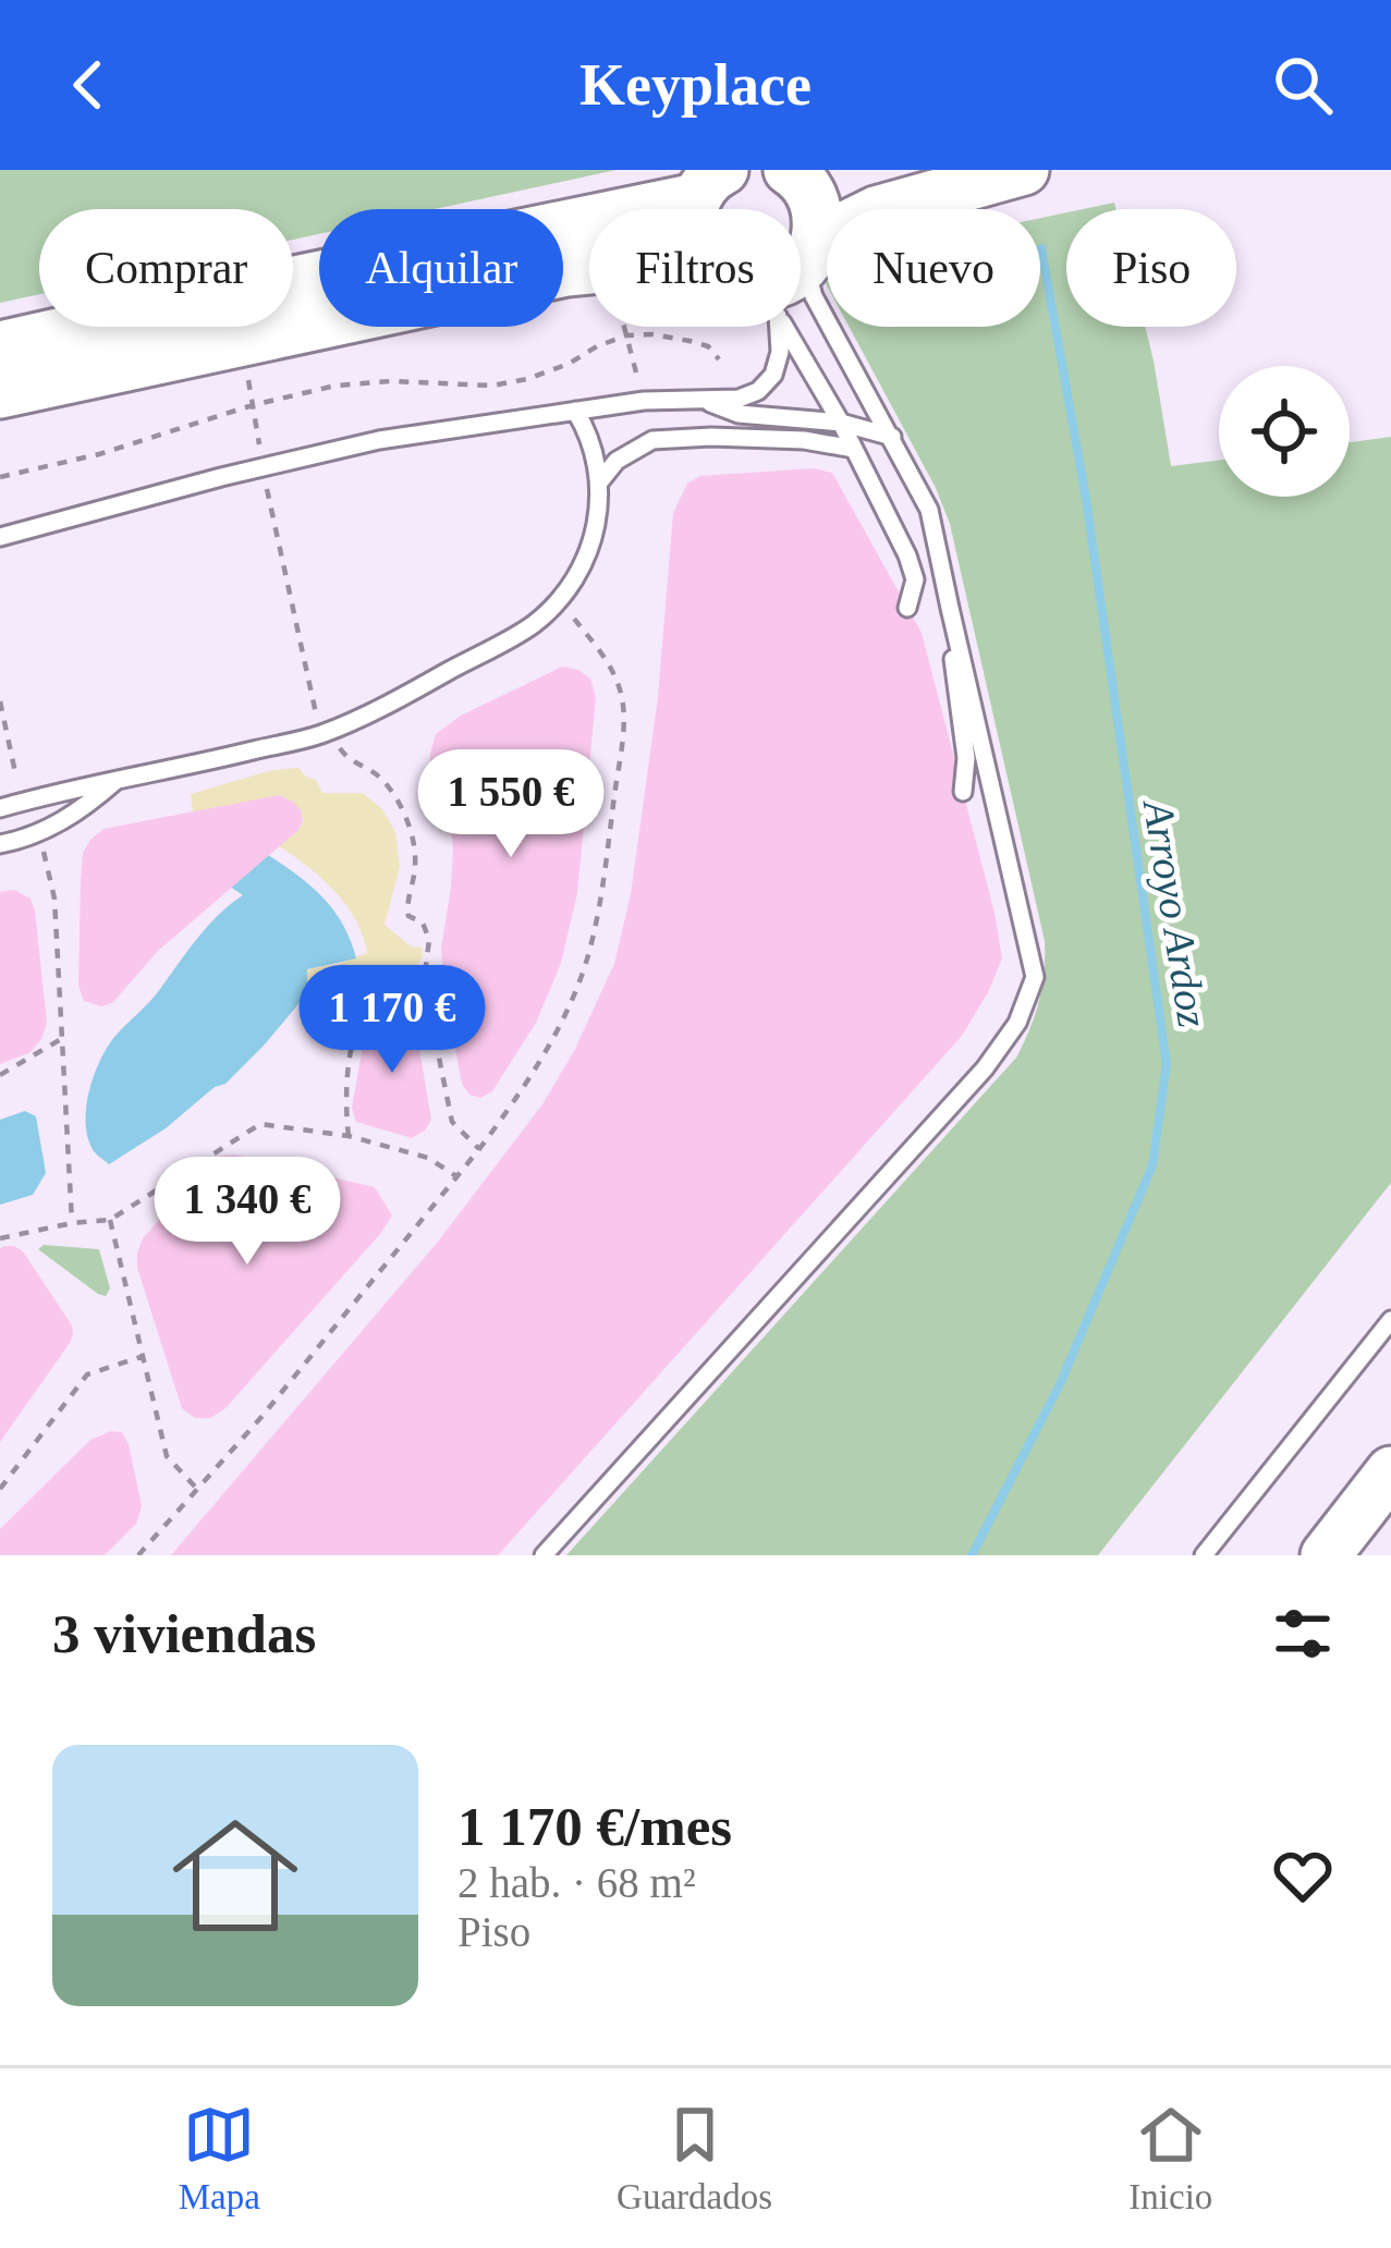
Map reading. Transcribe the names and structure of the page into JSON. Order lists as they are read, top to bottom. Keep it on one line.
{"water":["Arroyo Ardoz"],"page":{"header":"Keyplace","chip":["Comprar","Alquilar","Filtros","Nuevo","Piso"],"price":["1 550 €","1 170 €","1 340 €"],"heading":"3 viviendas","list":[{"name":"1 170 €/mes","note":"2 hab. · 68 m² · Piso"}],"tabs":["Mapa","Guardados","Inicio"]}}
